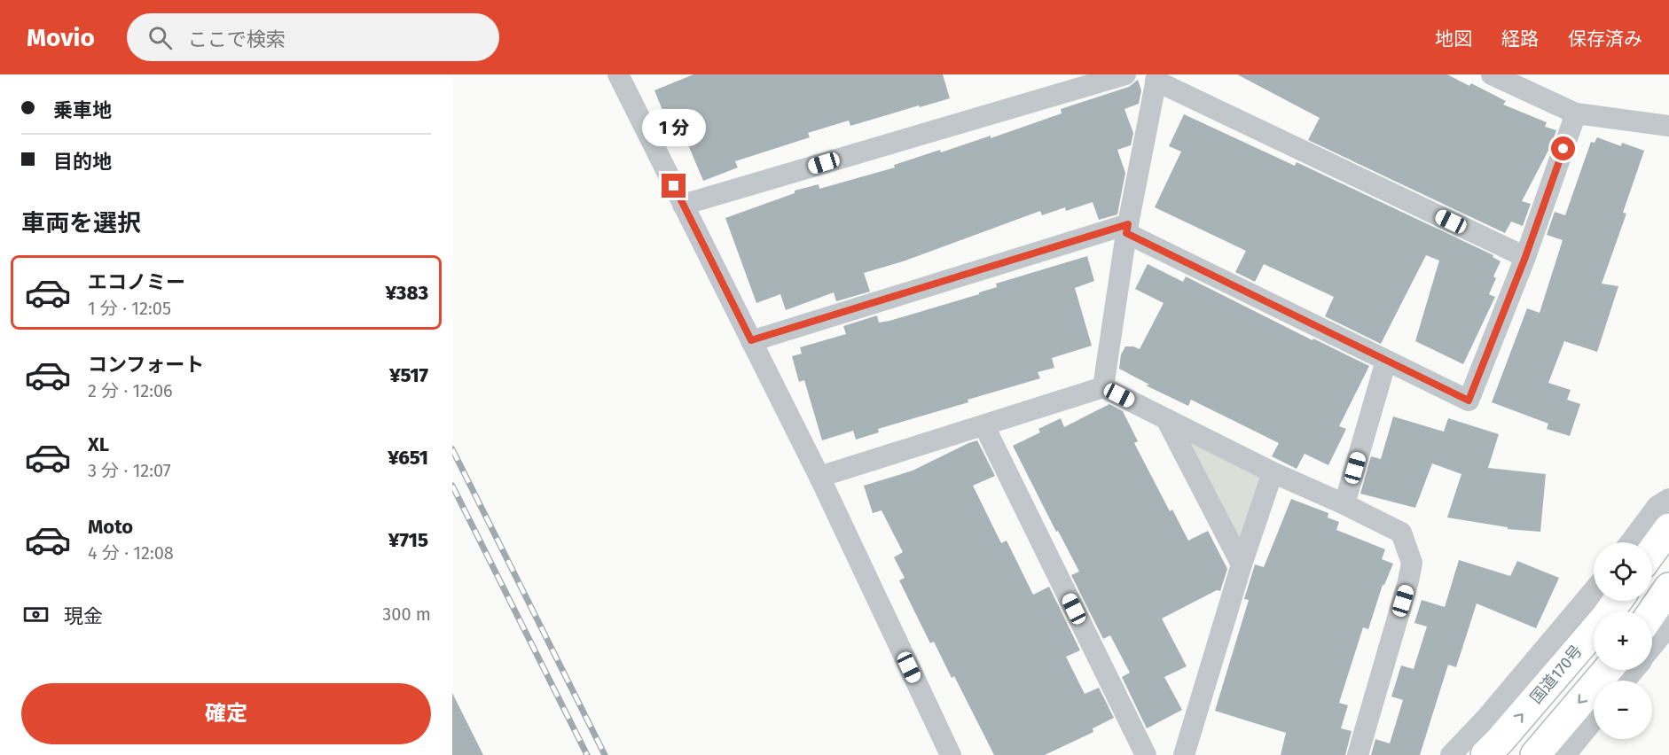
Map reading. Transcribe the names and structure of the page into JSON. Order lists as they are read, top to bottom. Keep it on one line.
{"streets":{"highway":["国道170号"]},"page":{"header":"Movio","search":"ここで検索","nav":["地図","経路","保存済み"],"banner":["乗車地","目的地"],"bubble":"1 分","heading":"車両を選択","list":[{"name":"エコノミー","note":"1 分 · 12:05","value":"¥383"},{"name":"コンフォート","note":"2 分 · 12:06","value":"¥517"},{"name":"XL","note":"3 分 · 12:07","value":"¥651"},{"name":"Moto","note":"4 分 · 12:08","value":"¥715"}],"map_buttons":["+","−"],"pay":["現金","300 m"],"buttons":"確定"}}
